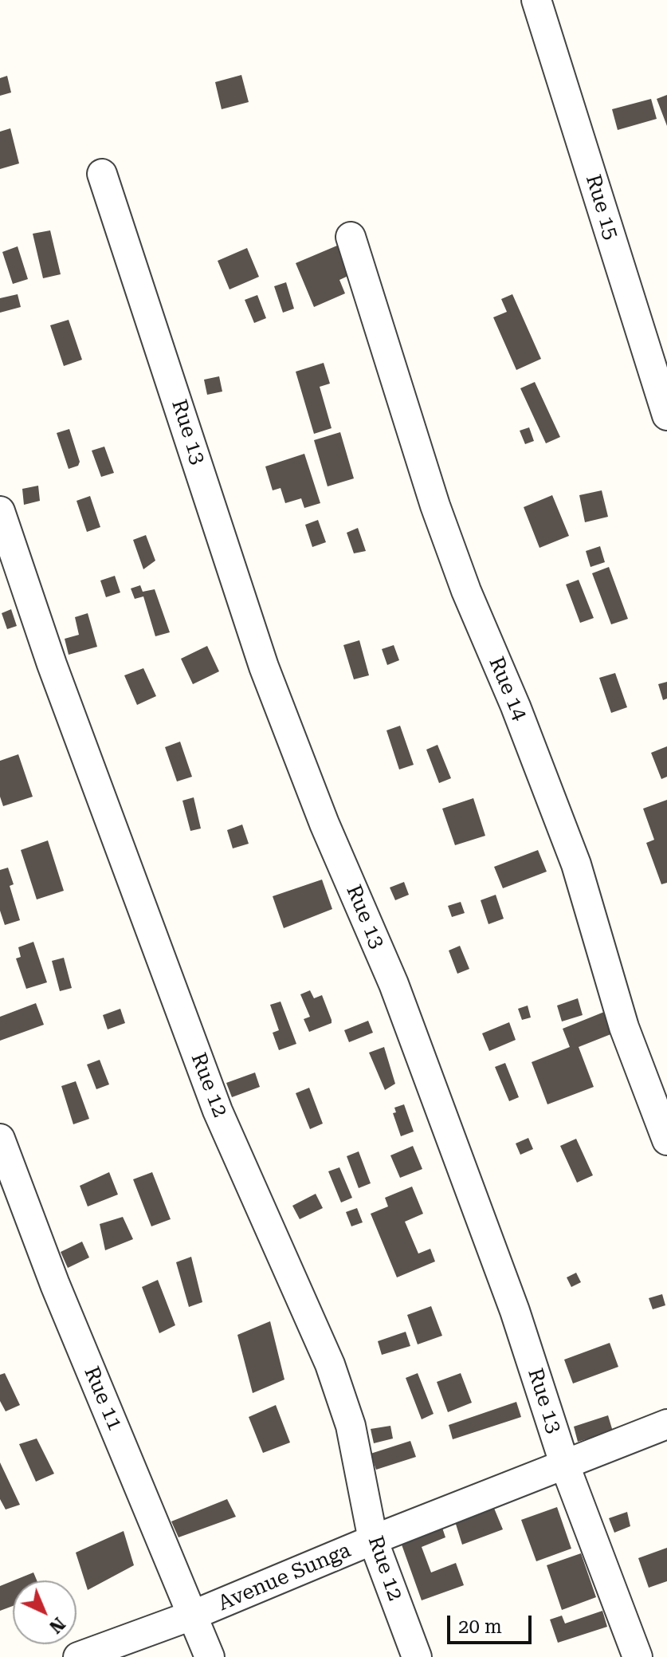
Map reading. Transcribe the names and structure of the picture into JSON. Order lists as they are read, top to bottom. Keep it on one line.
{"streets":{"street":["Rue 15","Rue 13","Rue 14","Rue 12","Rue 11","Avenue Sunga"]},"crossings":[["Rue 13","Avenue Sunga"],["Rue 12","Avenue Sunga"],["Rue 11","Avenue Sunga"]],"scale_bar":"20 m","north":"bottom right"}
